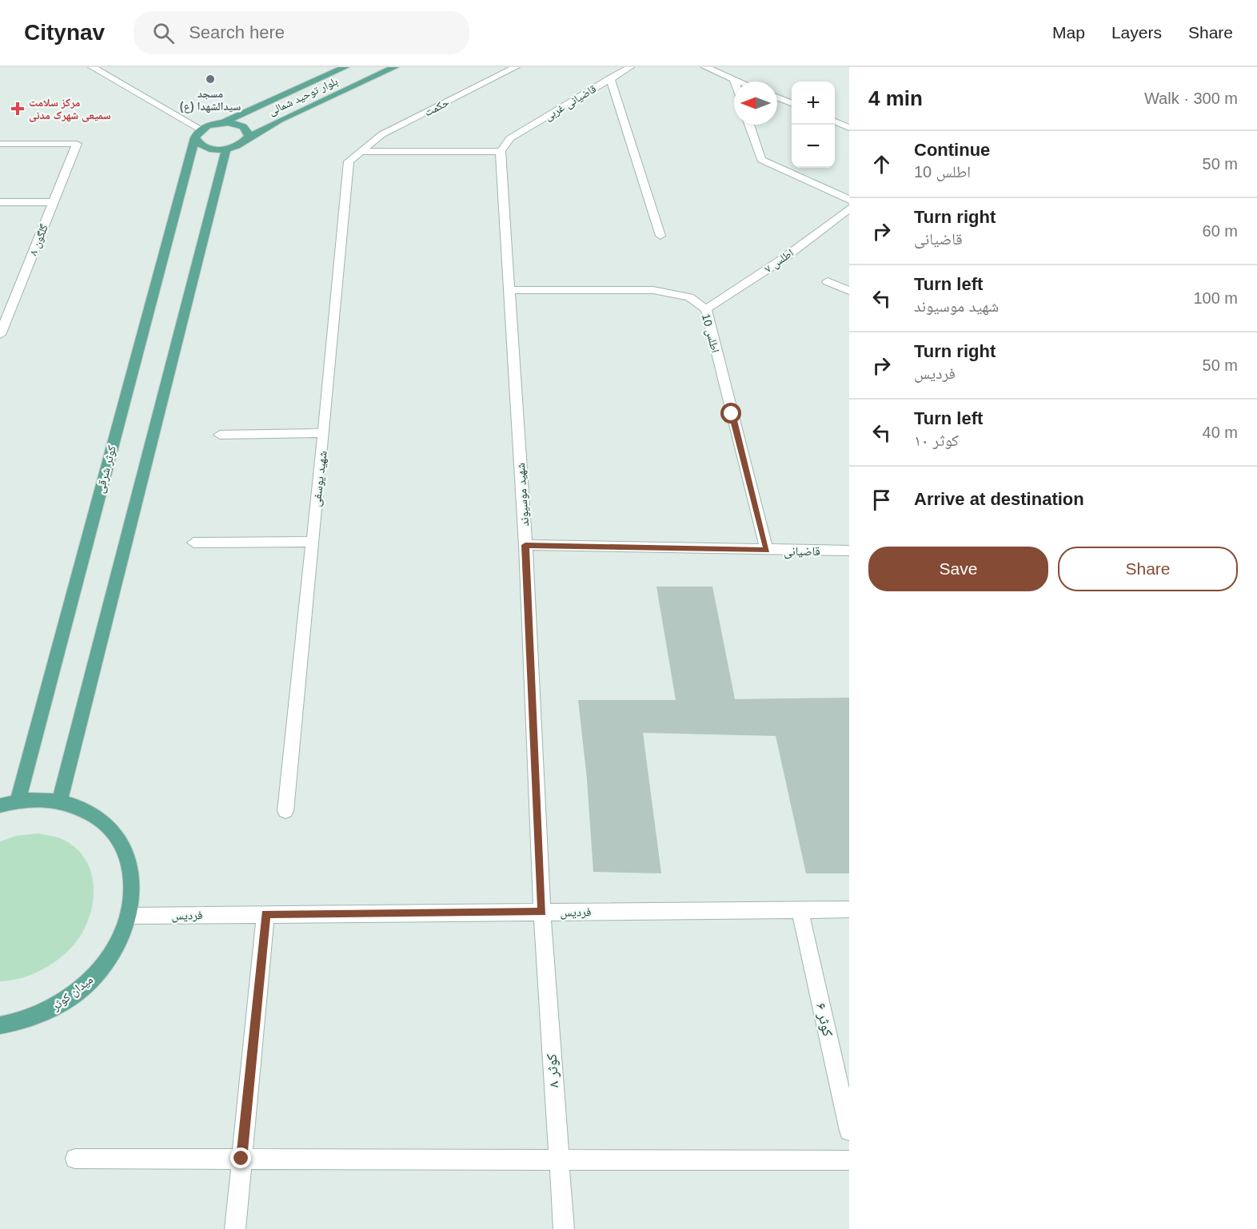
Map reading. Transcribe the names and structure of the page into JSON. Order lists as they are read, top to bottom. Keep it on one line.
{"streets":{"main road":["بلوار توحید شمالی","کوثر شرقی","میدان کوثر"],"street":["قاضیانی غربی","حکمت","گلگون ۸","اطلس ۷","اطلس 10","شهید یوسفی","شهید موسیوند","قاضیانی","فردیس","کوثر ۶","کوثر ۸"]},"crossings":[["بلوار توحید شمالی","کوثر شرقی"],["قاضیانی غربی","شهید موسیوند"],["حکمت","شهید یوسفی"],["اطلس ۷","اطلس 10"],["اطلس 10","شهید موسیوند"],["اطلس 10","قاضیانی"],["کوثر شرقی","میدان کوثر"],["شهید موسیوند","قاضیانی"],["شهید موسیوند","فردیس"],["شهید موسیوند","کوثر ۸"],["فردیس","میدان کوثر"],["فردیس","کوثر ۶"],["فردیس","کوثر ۸"]],"places":{"other":["مسجد سیدالشهدا (ع)"],"health":["مرکز سلامت سمیعی شهرک مدنی"]},"north":"left","page":{"header":"Citynav","search":"Search here","nav":["Map","Layers","Share"],"heading":["4 min","Walk · 300 m"],"map_buttons":["+","−"],"list":[["Continue","اطلس 10","50 m"],["Turn right","قاضیانی","60 m"],["Turn left","شهید موسیوند","100 m"],["Turn right","فردیس","50 m"],["Turn left","کوثر ۱۰","40 m"],"Arrive at destination"],"buttons":["Save","Share"]}}
